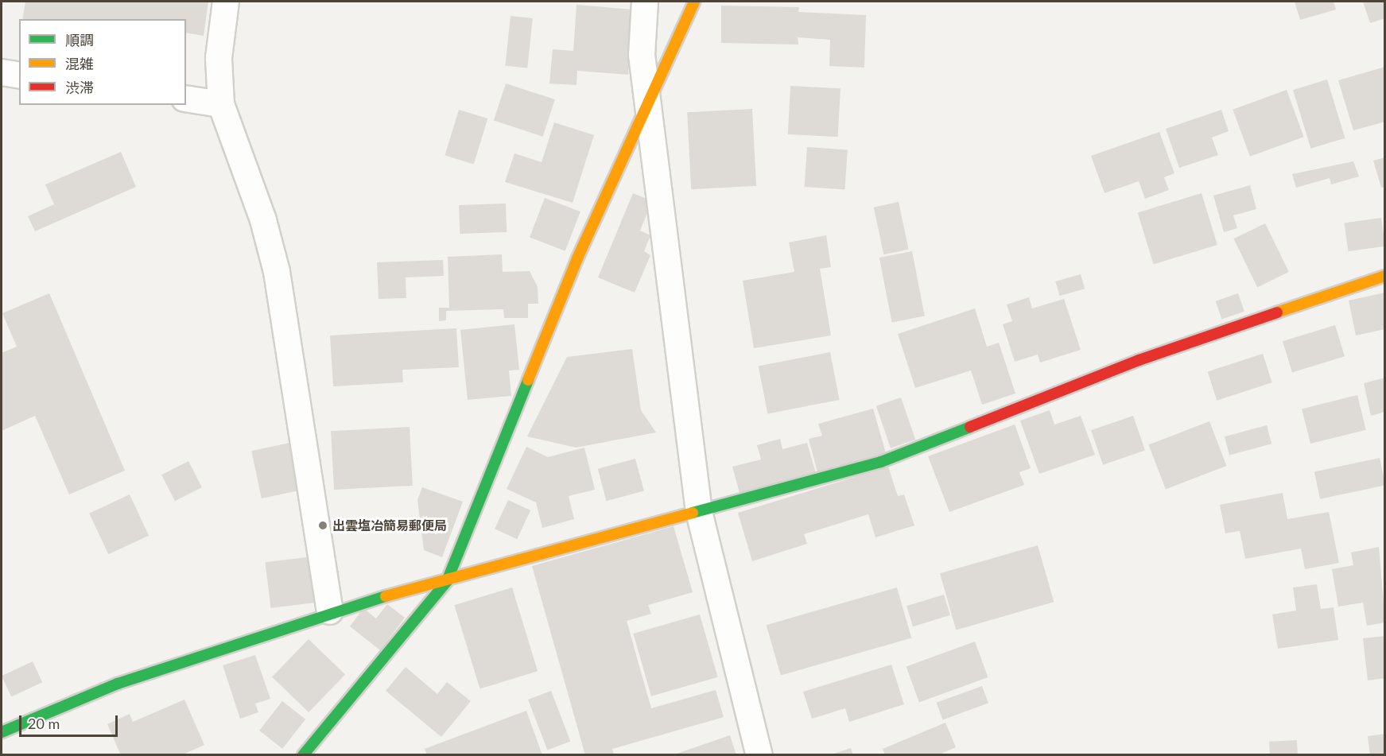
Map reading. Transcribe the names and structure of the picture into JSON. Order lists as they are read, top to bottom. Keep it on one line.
{"places":["出雲塩冶簡易郵便局"],"legend":["順調","混雑","渋滞"],"scale_bar":"20 m"}
